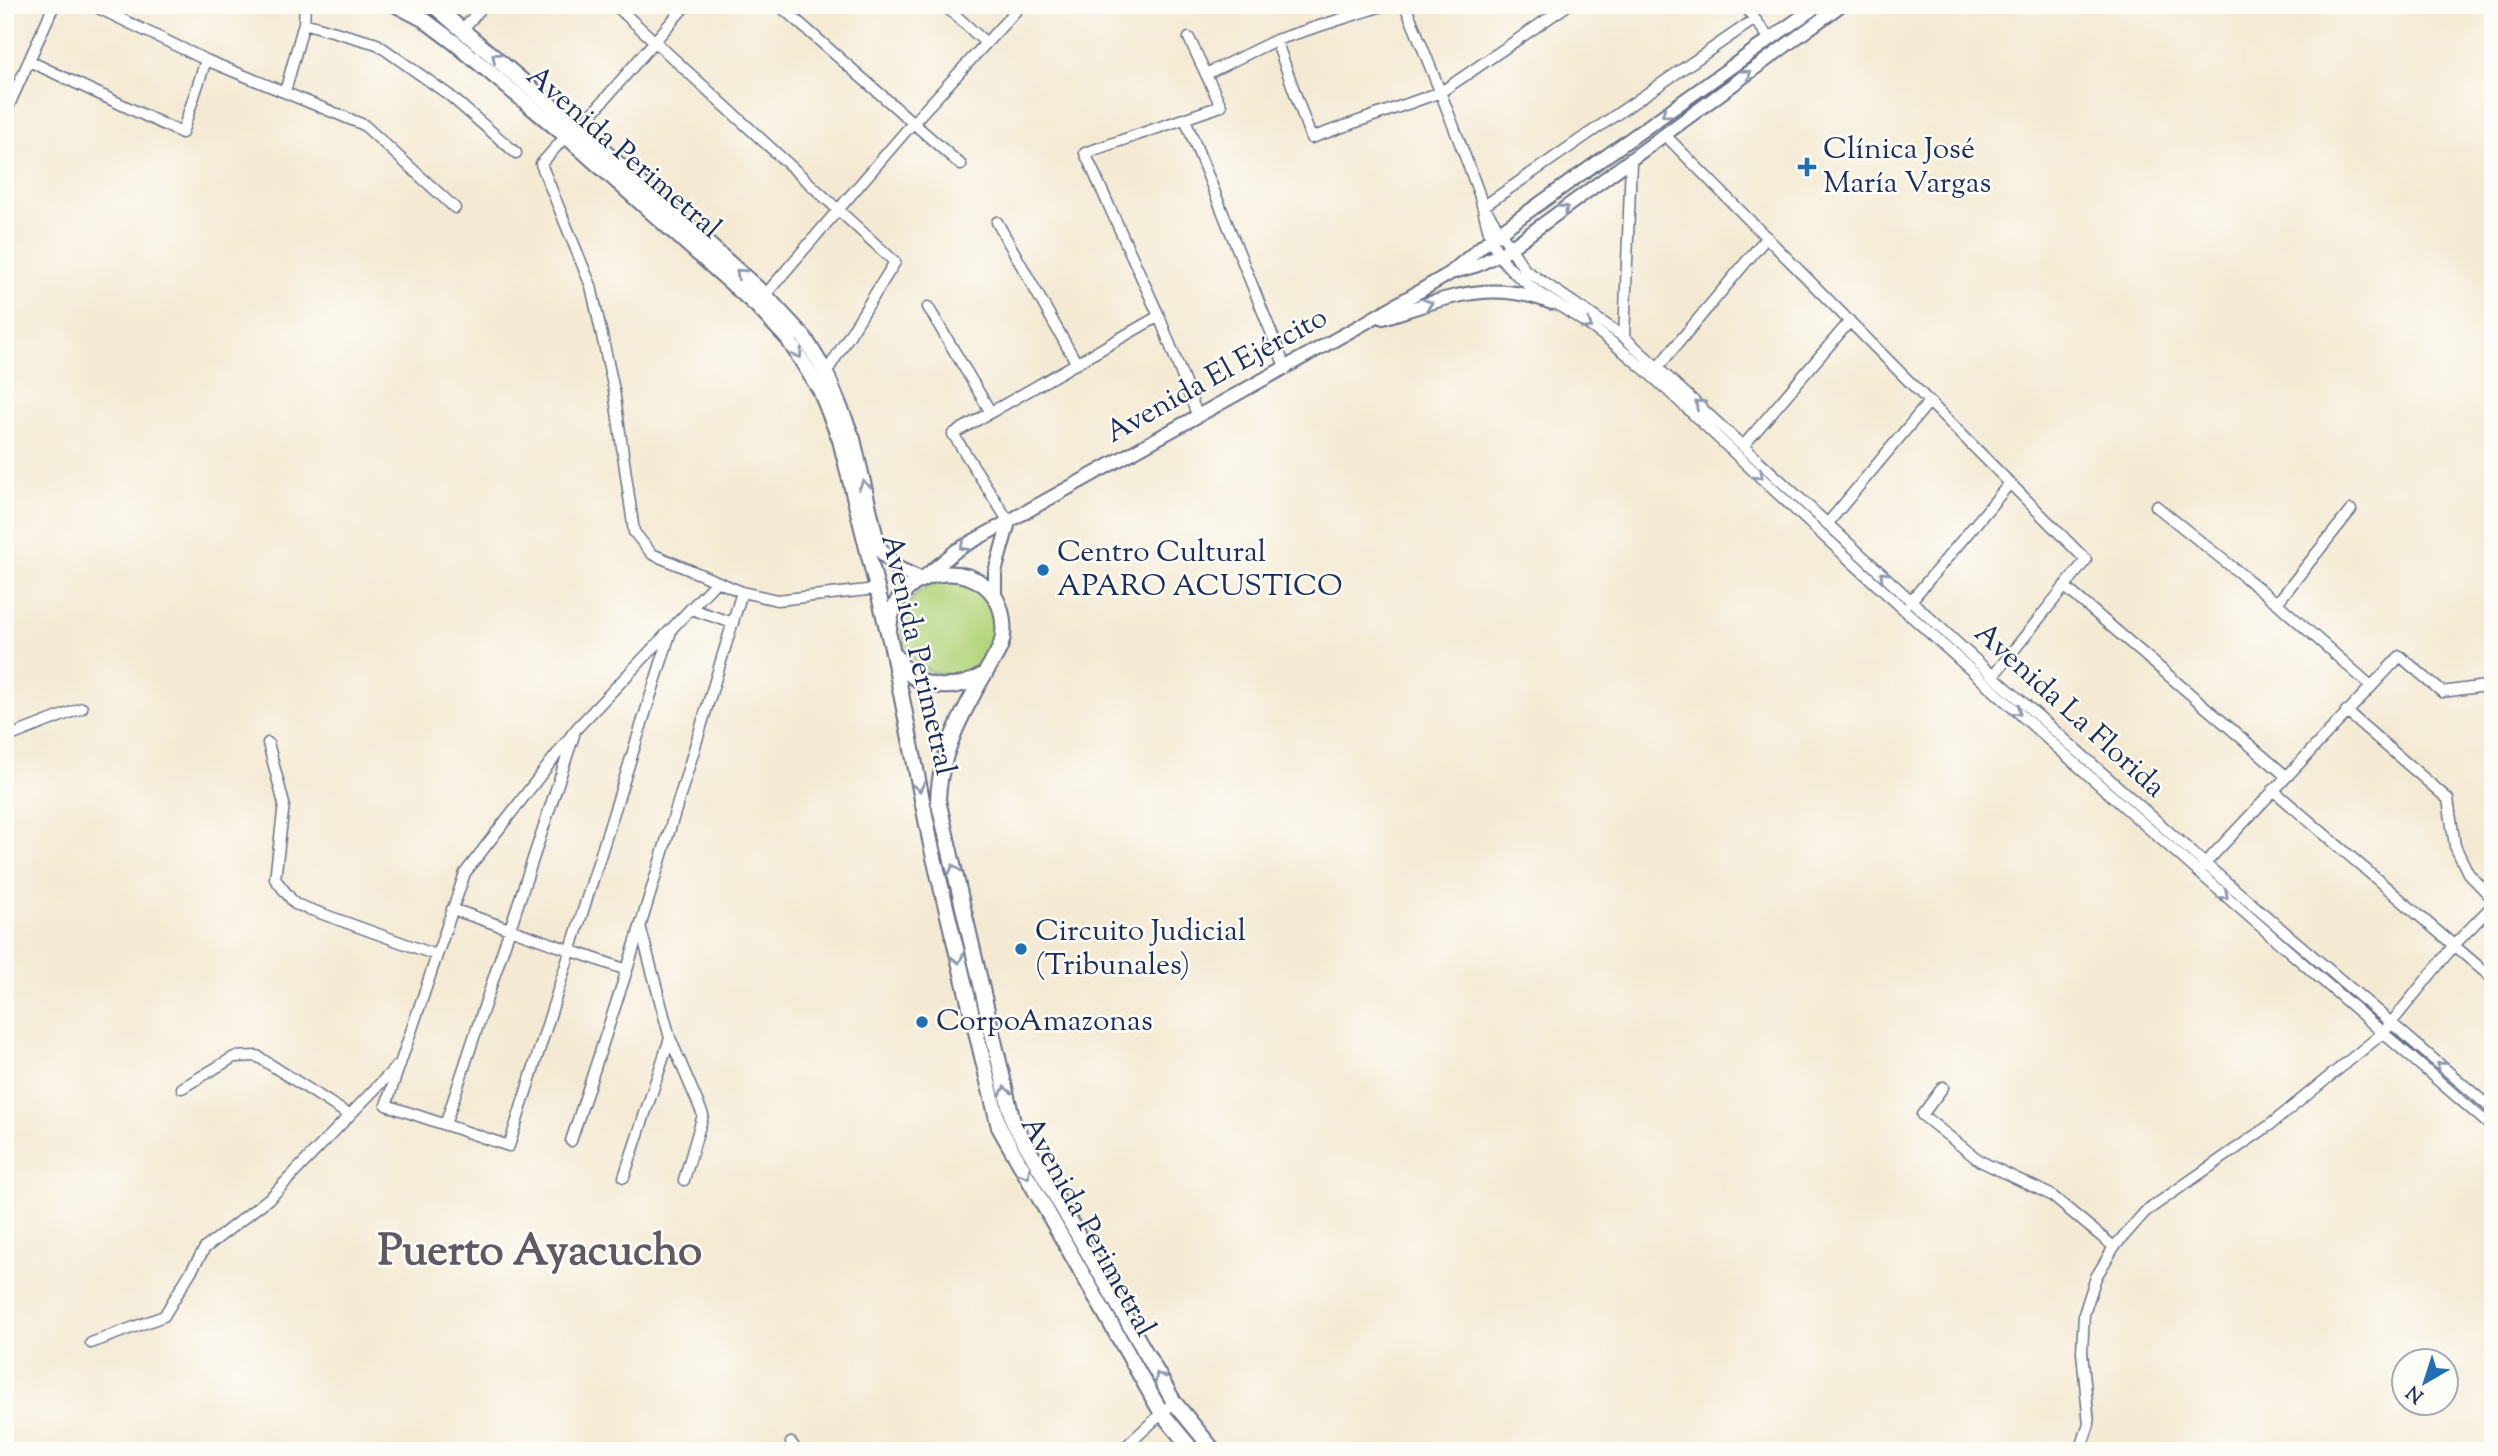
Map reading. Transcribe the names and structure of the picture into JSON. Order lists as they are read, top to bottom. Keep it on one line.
{"streets":{"main road":["Avenida Perimetral"],"street":["Avenida El Ejército","Avenida La Florida"]},"crossings":[["Avenida Perimetral","Avenida El Ejército"],["Avenida El Ejército","Avenida La Florida"]],"districts":["Puerto Ayacucho"],"places":{"health":["Clínica José María Vargas"],"other":["Centro Cultural APARO ACUSTICO","Circuito Judicial (Tribunales)","CorpoAmazonas"]},"north":"bottom left"}
